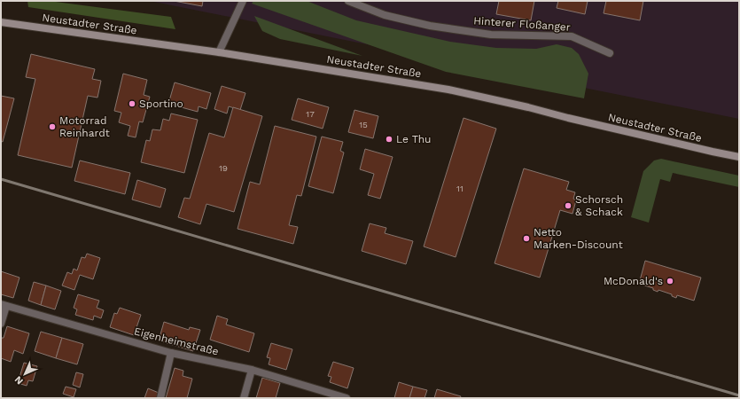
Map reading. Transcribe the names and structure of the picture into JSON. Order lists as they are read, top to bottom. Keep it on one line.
{"streets":{"street":["Neustadter Straße","Hinterer Floßanger","Eigenheimstraße"]},"places":["Sportino","Motorrad Reinhardt","Le Thu","Schorsch & Schack","Netto Marken-Discount","McDonald's"],"house_numbers":["17","15","19","11"],"north":"bottom left"}
